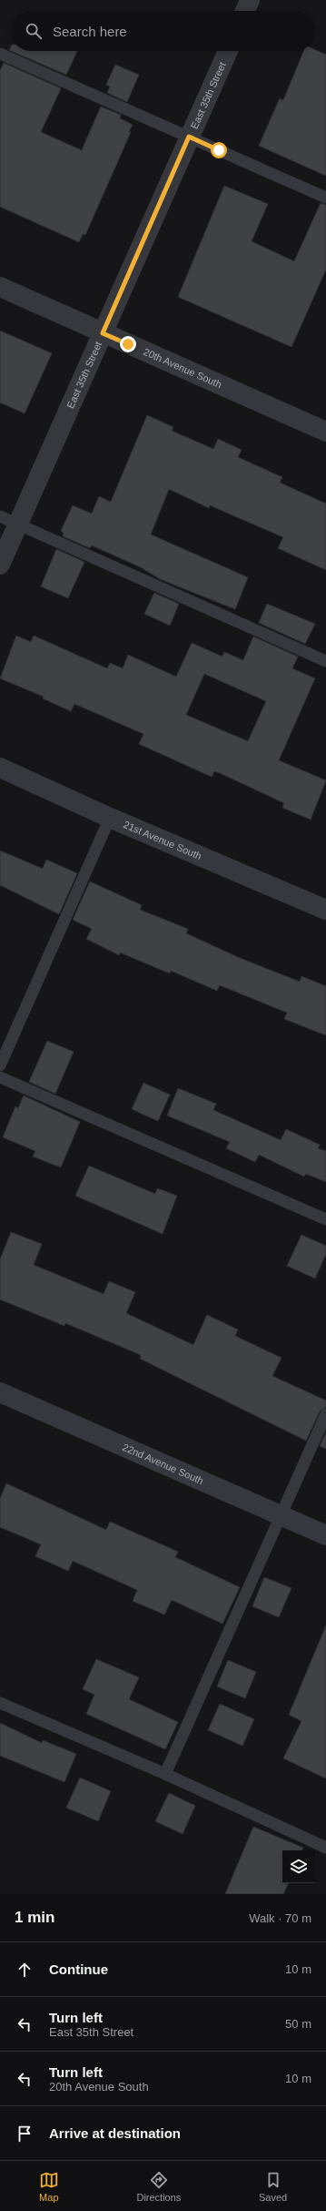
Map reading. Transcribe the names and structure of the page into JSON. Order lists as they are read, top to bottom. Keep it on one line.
{"streets":{"street":["East 35th Street","20th Avenue South","21st Avenue South","22nd Avenue South"]},"crossings":[["East 35th Street","20th Avenue South"]],"page":{"search":"Search here","heading":["1 min","Walk · 70 m"],"list":[["Continue","10 m"],["Turn left","East 35th Street","50 m"],["Turn left","20th Avenue South","10 m"],"Arrive at destination"],"nav":["Map","Directions","Saved"]}}
